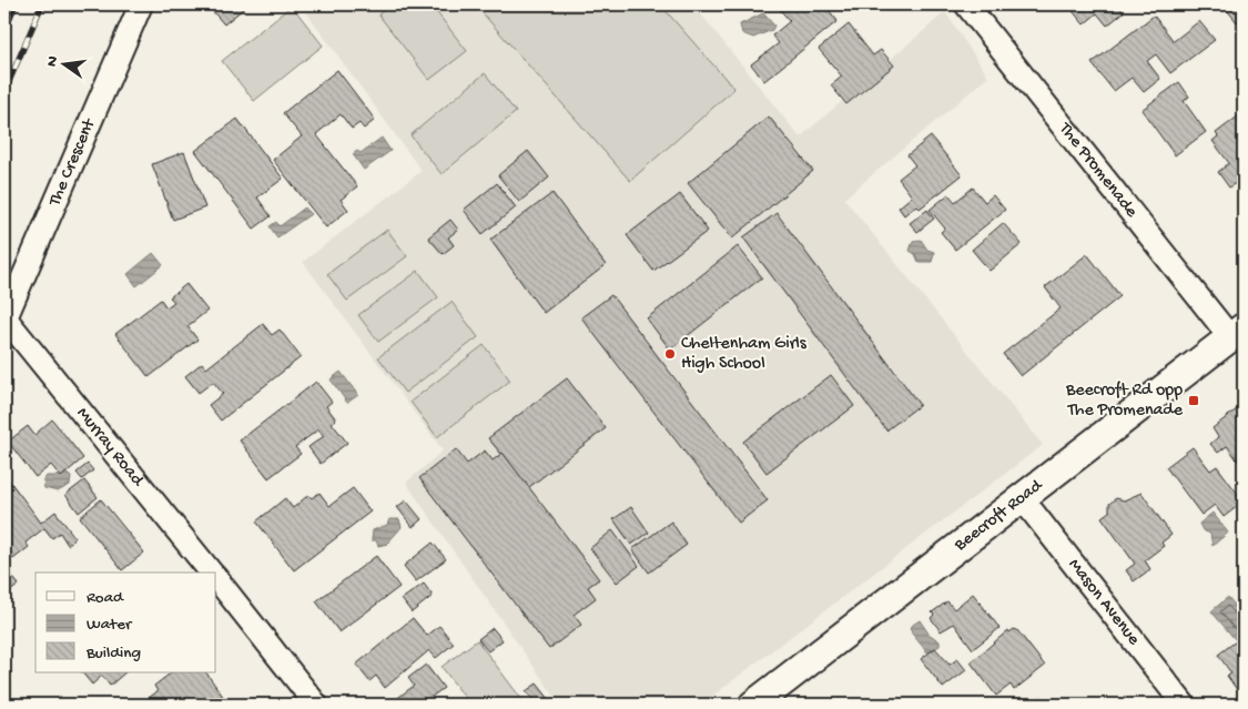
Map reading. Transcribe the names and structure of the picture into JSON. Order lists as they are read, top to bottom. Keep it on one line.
{"streets":{"main road":["Beecroft Road"],"street":["The Crescent","The Promenade","Murray Road","Mason Avenue"]},"crossings":[["The Crescent","Murray Road"],["The Promenade","Beecroft Road"],["Beecroft Road","Mason Avenue"]],"places":{"other":["Cheltenham Girls High School"],"transit":["Beecroft Rd opp The Promenade"]},"legend":["Road","Water","Building"],"north":"left"}
